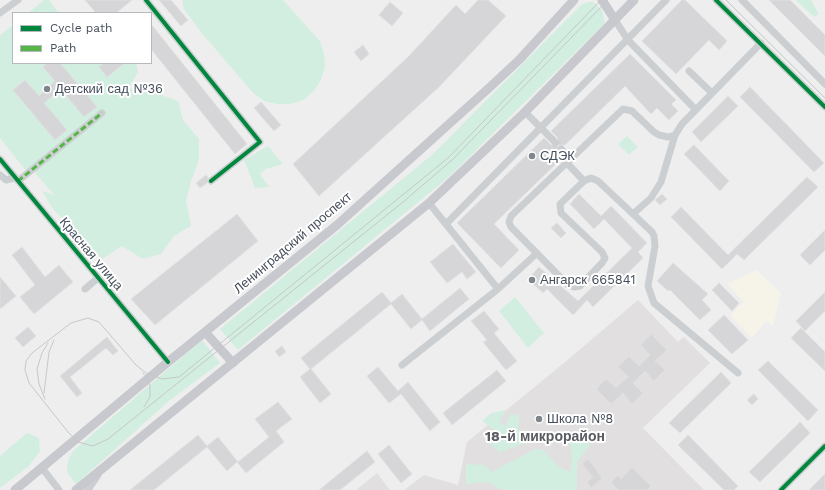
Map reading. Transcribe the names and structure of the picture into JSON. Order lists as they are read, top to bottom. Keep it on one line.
{"streets":{"main road":["Ленинградский проспект"],"street":["Красная улица"]},"crossings":[["Ленинградский проспект","Красная улица"]],"districts":["18-й микрорайон"],"places":["Детский сад №36","СДЭК","Ангарск 665841","Школа №8"],"legend":["Cycle path","Path"]}
